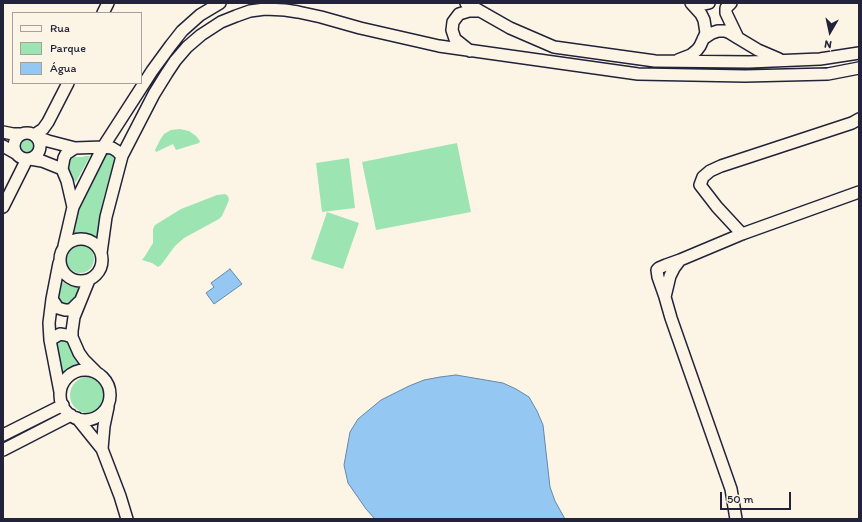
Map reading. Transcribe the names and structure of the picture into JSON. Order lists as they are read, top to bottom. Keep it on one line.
{"legend":["Rua","Parque","Água"],"scale_bar":"50 m","north":"bottom"}
